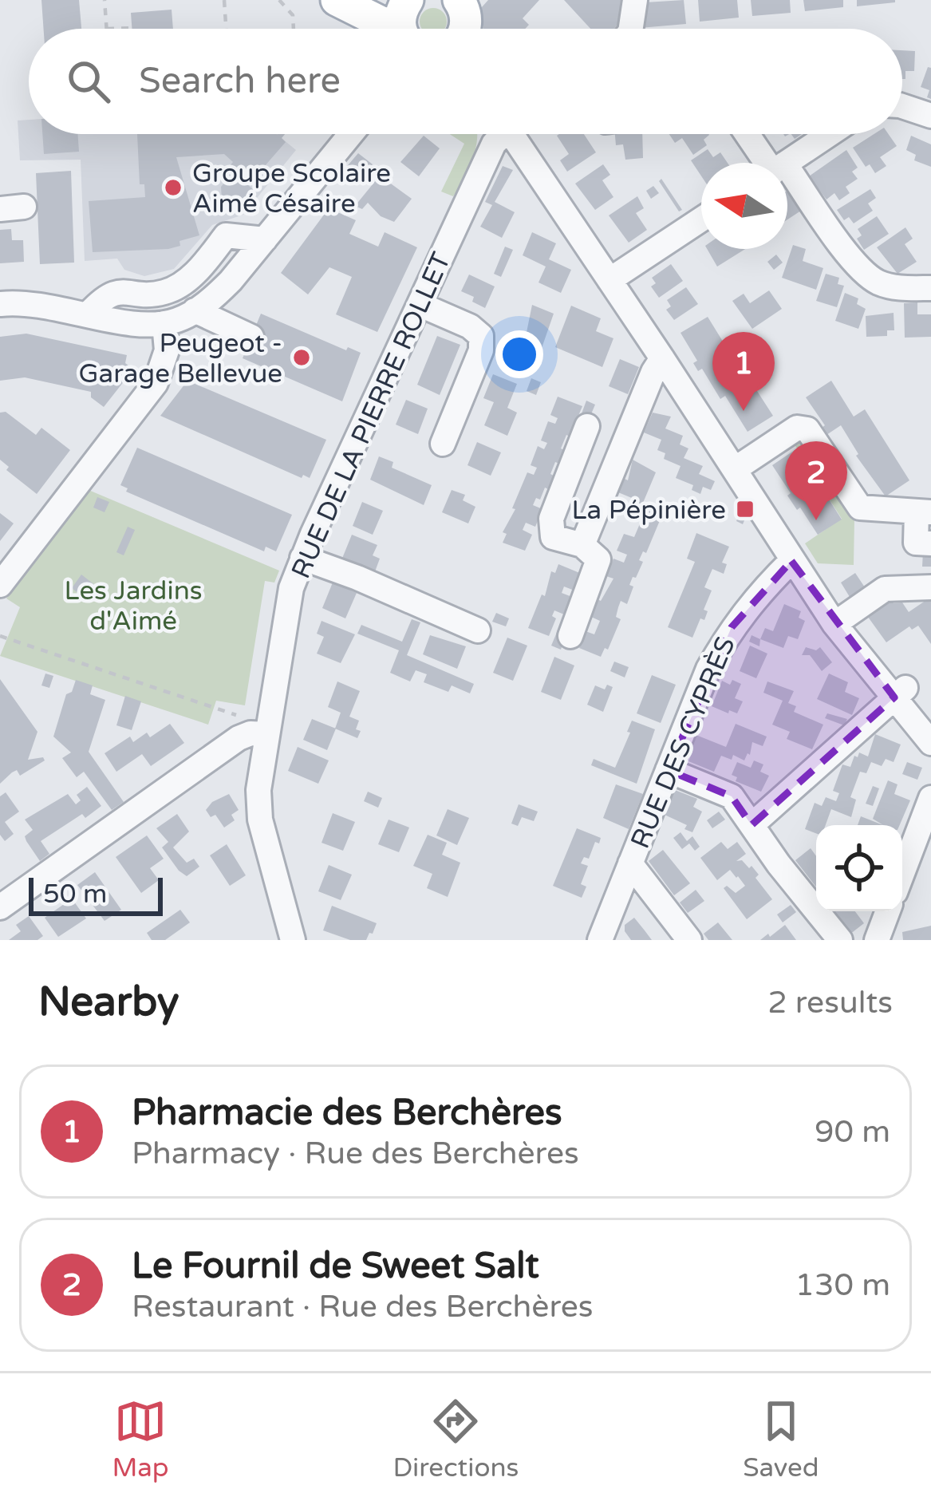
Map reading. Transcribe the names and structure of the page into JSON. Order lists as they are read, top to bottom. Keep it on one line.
{"streets":{"street":["RUE DE LA PIERRE ROLLET","RUE DES CYPRÈS"]},"parks":["Les Jardins d'Aimé"],"places":{"other":["Groupe Scolaire Aimé Césaire","Peugeot - Garage Bellevue"],"transit":["La Pépinière"]},"scale_bar":"50 m","north":"left","page":{"search":"Search here","pins":["1","2"],"scale":"50 m","heading":["Nearby","2 results"],"list":[{"mark":"1","name":"Pharmacie des Berchères","note":"Pharmacy · Rue des Berchères","value":"90 m"},{"mark":"2","name":"Le Fournil de Sweet Salt","note":"Restaurant · Rue des Berchères","value":"130 m"}],"nav":["Map","Directions","Saved"]}}
